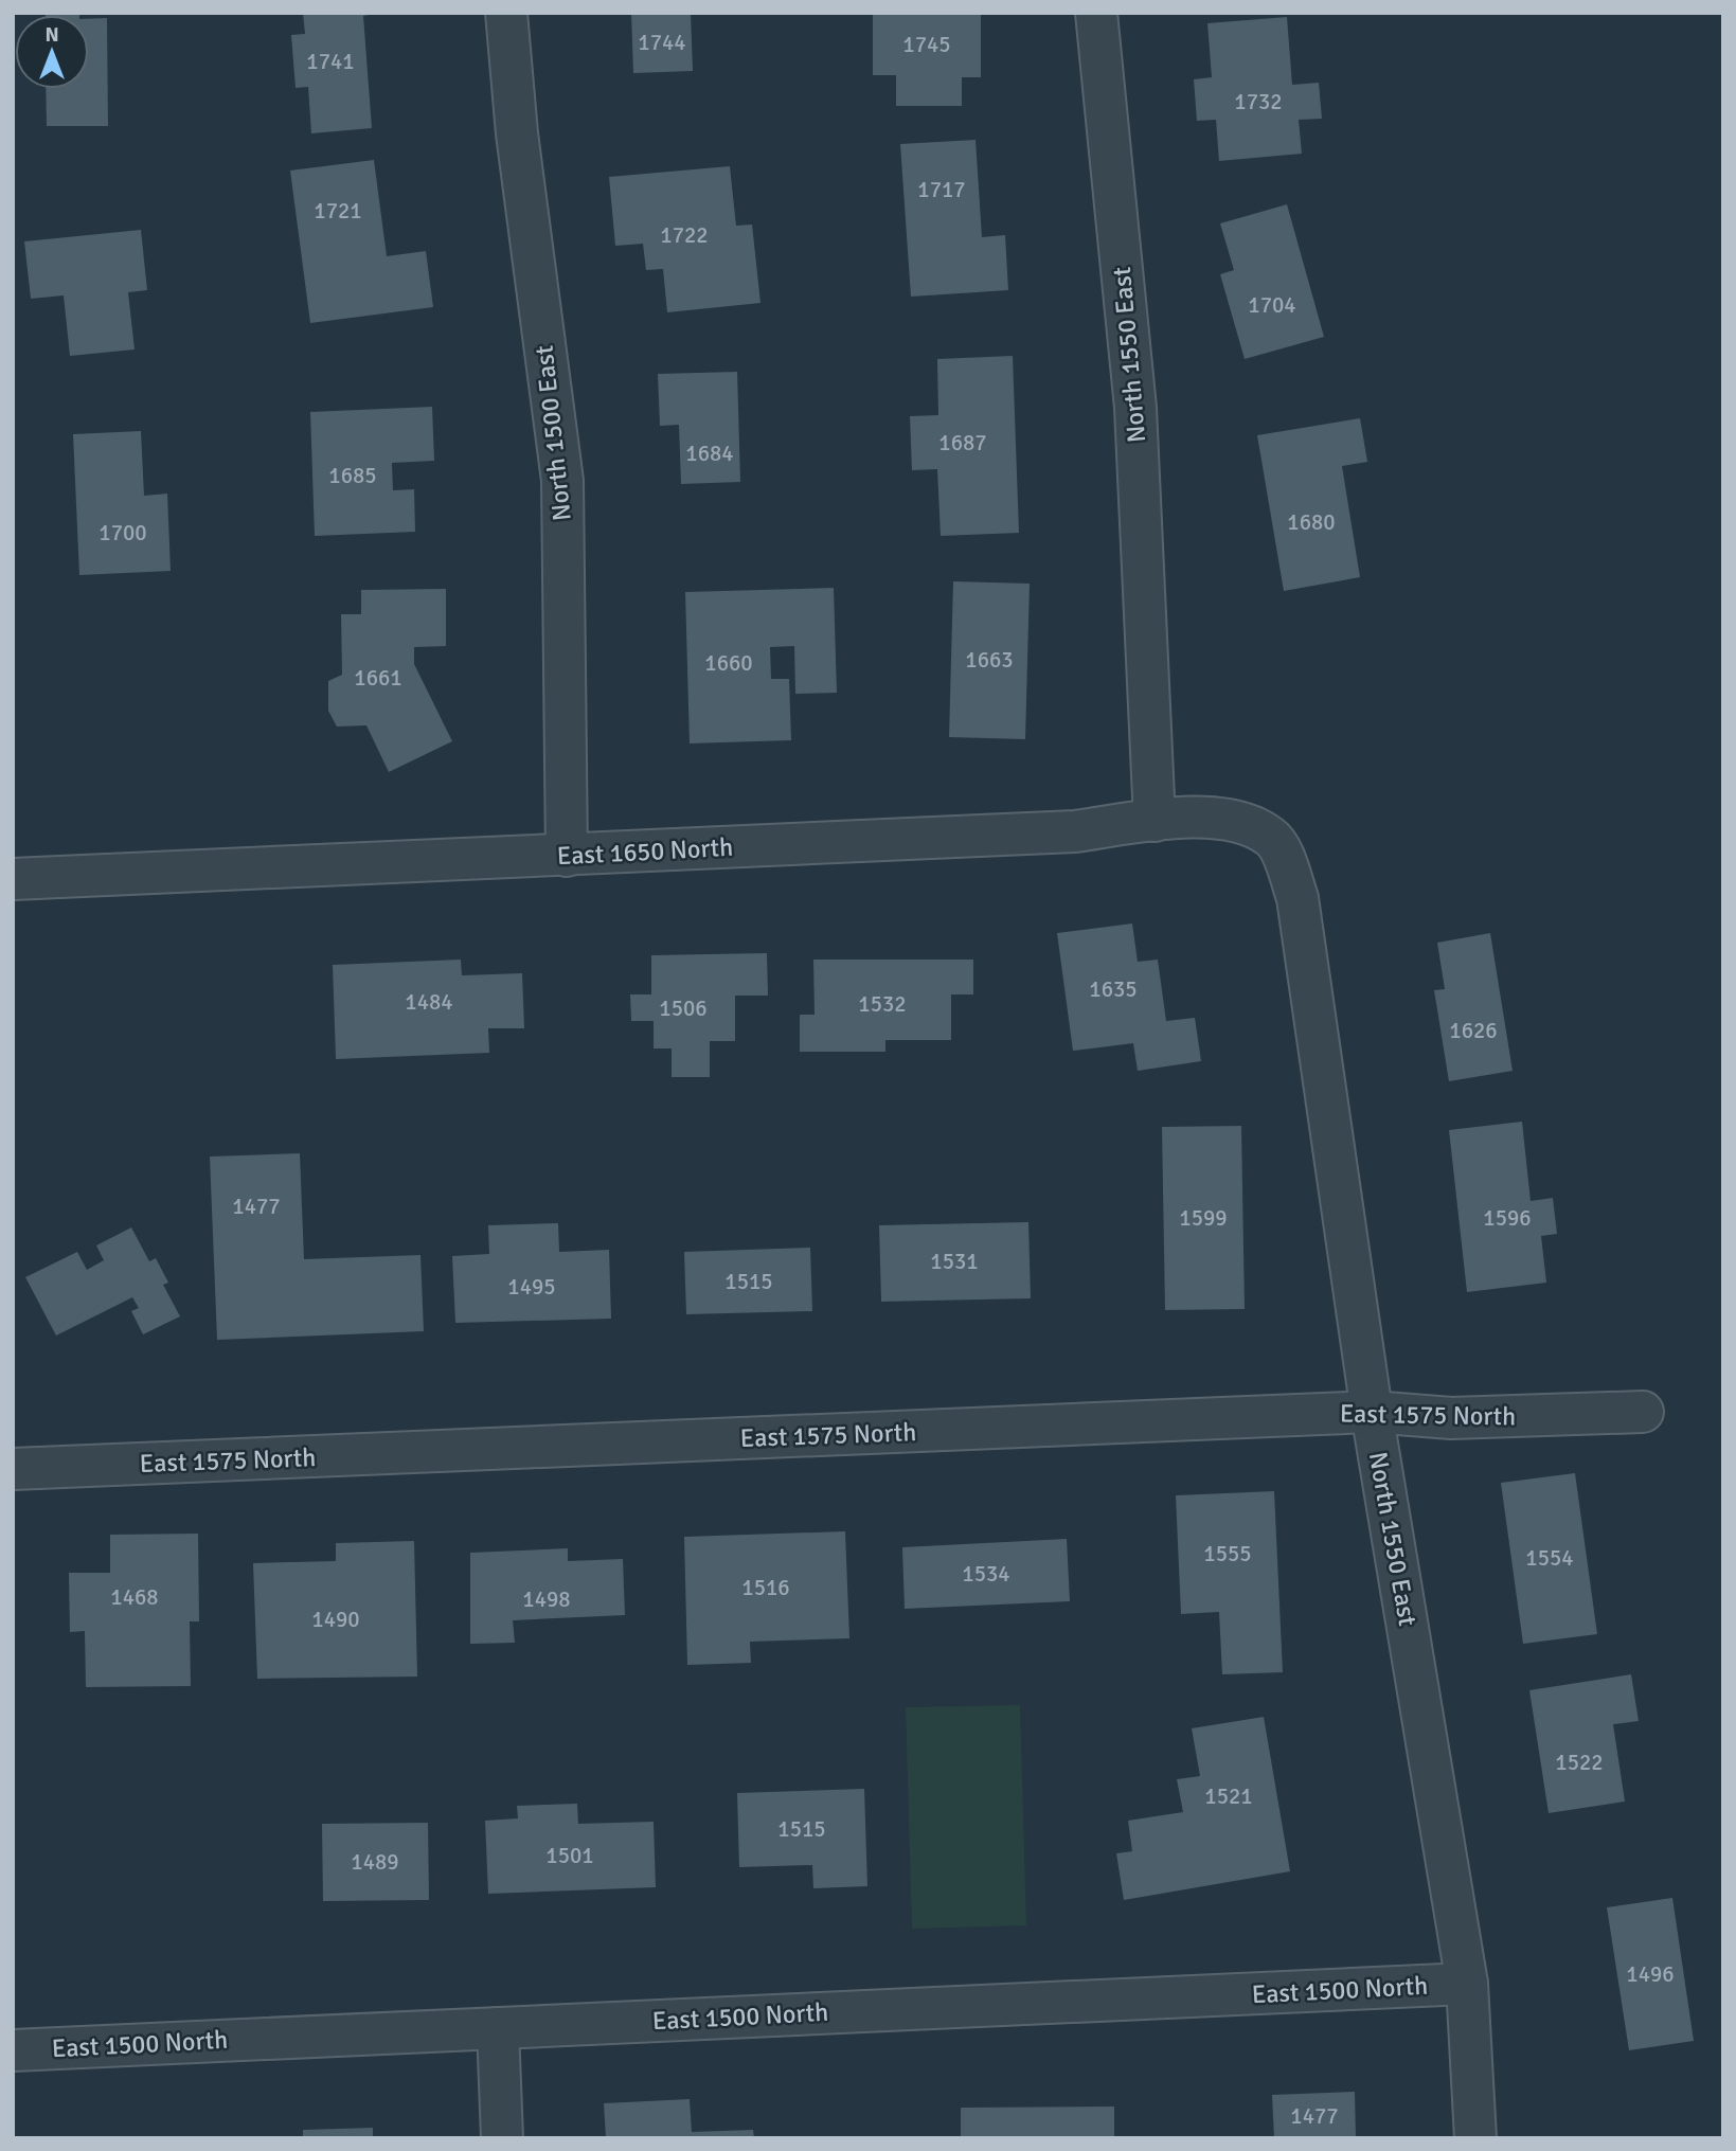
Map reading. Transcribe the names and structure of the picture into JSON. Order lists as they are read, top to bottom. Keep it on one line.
{"streets":{"street":["North 1550 East","North 1500 East","East 1650 North","East 1575 North","East 1500 North"]},"crossings":[["North 1550 East","East 1650 North"],["North 1550 East","East 1575 North"],["North 1550 East","East 1500 North"],["North 1500 East","East 1650 North"]],"house_numbers":["1744","1745","1741","1732","1717","1721","1722","1704","1687","1684","1685","1680","1700","1663","1660","1661","1635","1484","1532","1506","1626","1477","1599","1596","1531","1515","1495","1555","1554","1534","1516","1468","1498","1490","1522","1521","1515","1501","1489","1496","1477"],"north":"top"}
